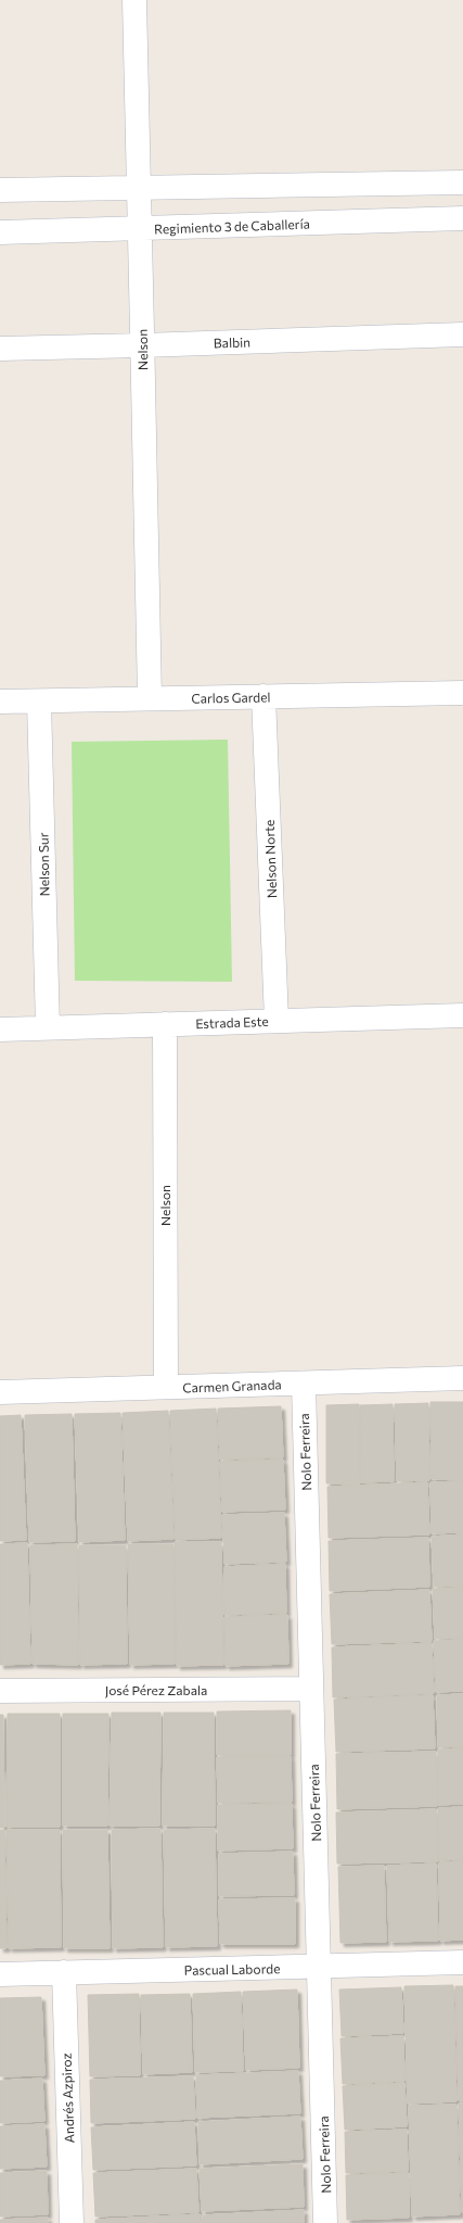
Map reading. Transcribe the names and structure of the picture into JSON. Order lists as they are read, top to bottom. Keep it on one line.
{"streets":{"street":["Regimiento 3 de Caballería","Balbin","Nelson","Carlos Gardel","Nelson Norte","Nelson Sur","Estrada Este","Carmen Granada","Nolo Ferreira","José Pérez Zabala","Pascual Laborde","Andrés Azpiroz"]},"crossings":[["Regimiento 3 de Caballería","Nelson"],["Balbin","Nelson"],["Nelson","Carlos Gardel"],["Nelson","Estrada Este"],["Nelson","Carmen Granada"],["Carlos Gardel","Nelson Norte"],["Carlos Gardel","Nelson Sur"],["Nelson Norte","Estrada Este"],["Nelson Sur","Estrada Este"],["Carmen Granada","Nolo Ferreira"],["Nolo Ferreira","José Pérez Zabala"],["Nolo Ferreira","Pascual Laborde"],["Pascual Laborde","Andrés Azpiroz"]]}
